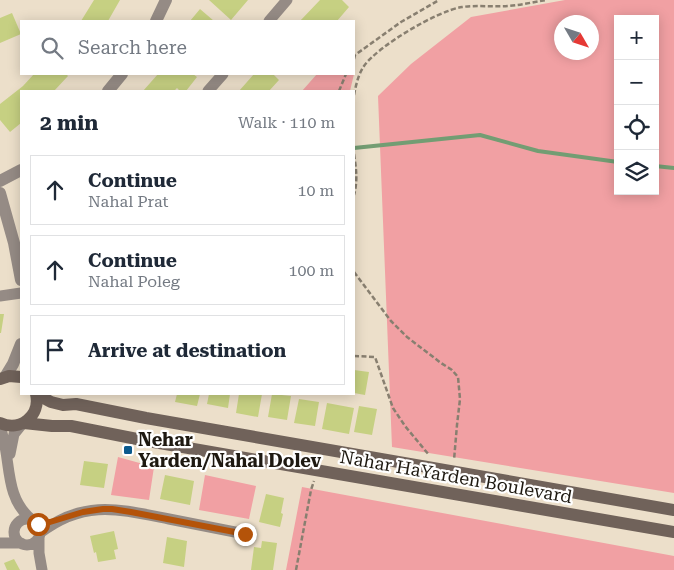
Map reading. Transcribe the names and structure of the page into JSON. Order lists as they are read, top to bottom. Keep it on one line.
{"streets":{"main road":["Nahar HaYarden Boulevard"]},"places":{"transit":["Nehar Yarden/Nahal Dolev"]},"north":"bottom right","page":{"map_buttons":["+","−"],"search":"Search here","heading":["2 min","Walk · 110 m"],"list":[["Continue","Nahal Prat","10 m"],["Continue","Nahal Poleg","100 m"],"Arrive at destination"]}}
